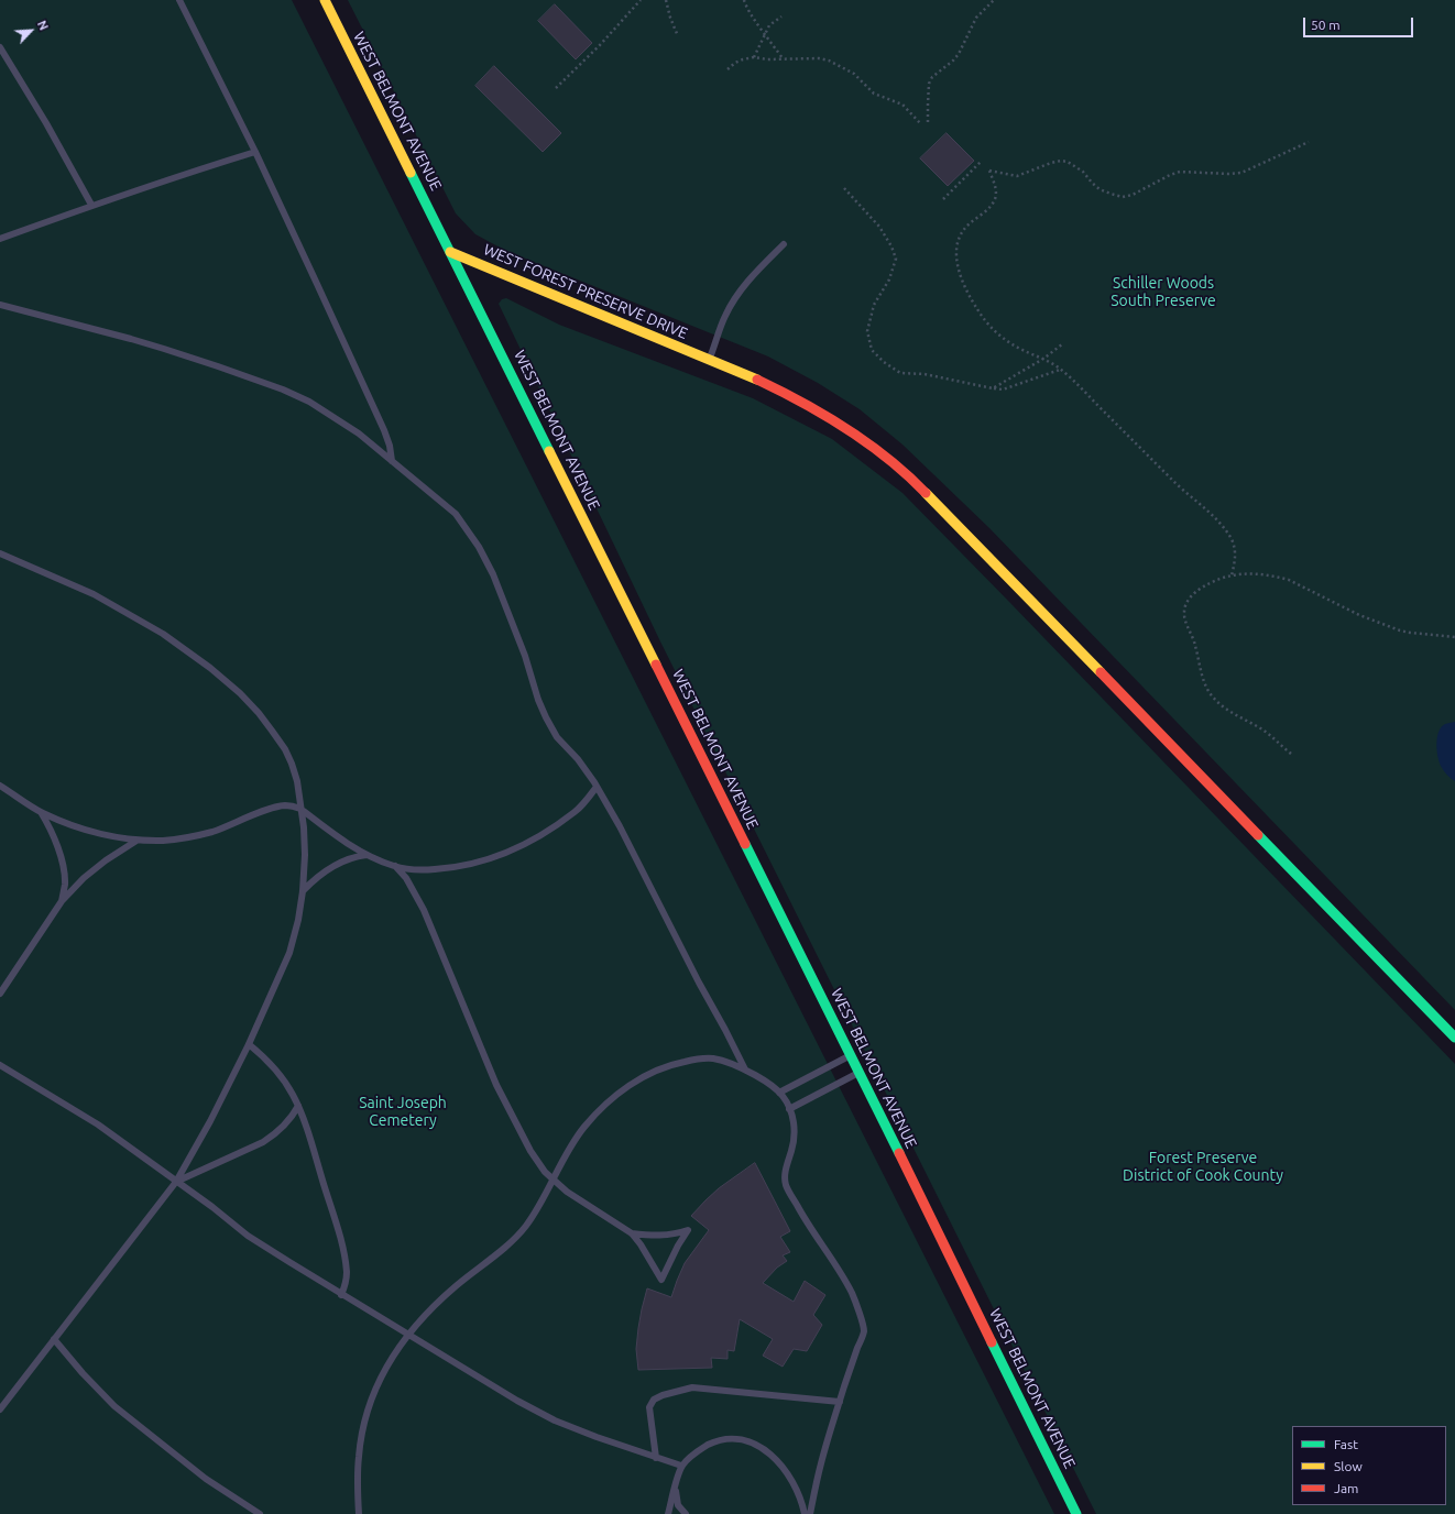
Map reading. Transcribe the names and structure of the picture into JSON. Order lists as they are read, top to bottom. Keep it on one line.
{"streets":{"main road":["WEST BELMONT AVENUE","WEST FOREST PRESERVE DRIVE"]},"crossings":[["WEST BELMONT AVENUE","WEST FOREST PRESERVE DRIVE"]],"parks":["Schiller Woods South Preserve","Saint Joseph Cemetery","Forest Preserve District of Cook County"],"legend":["Fast","Slow","Jam"],"scale_bar":"50 m","north":"top right"}
